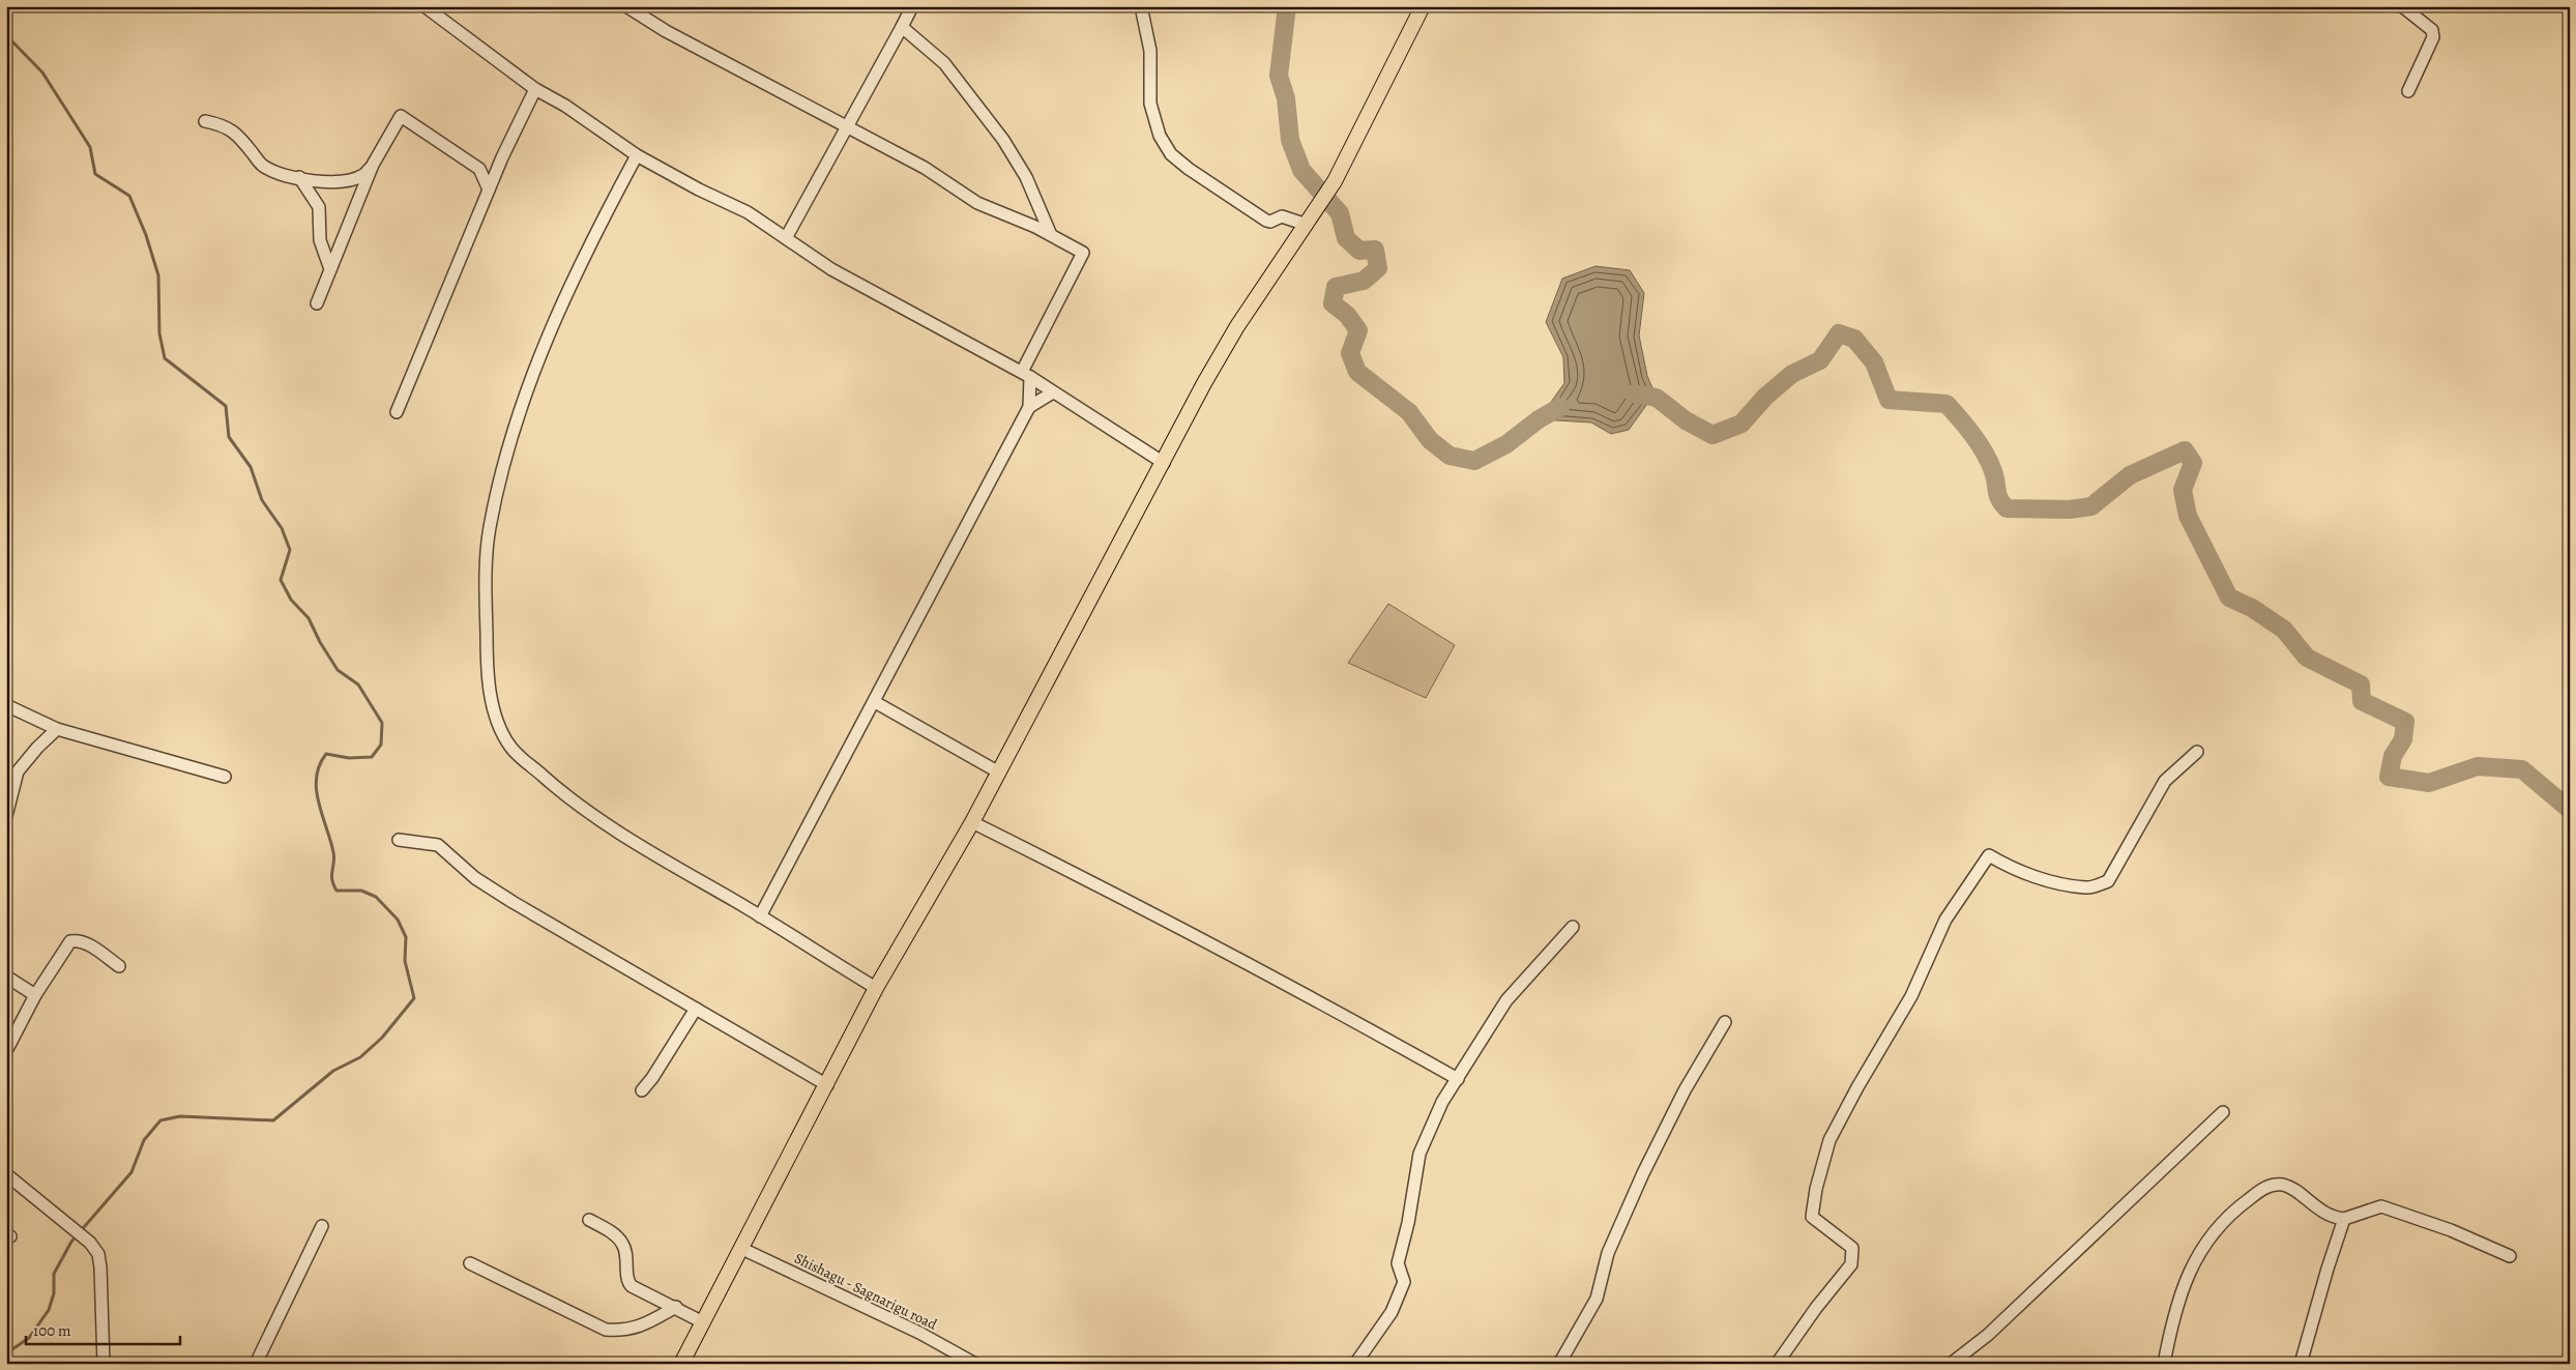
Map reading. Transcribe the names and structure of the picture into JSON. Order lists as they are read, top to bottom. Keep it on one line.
{"streets":{"street":["Shishagu - Sagnarigu road"]},"scale_bar":"100 m"}
